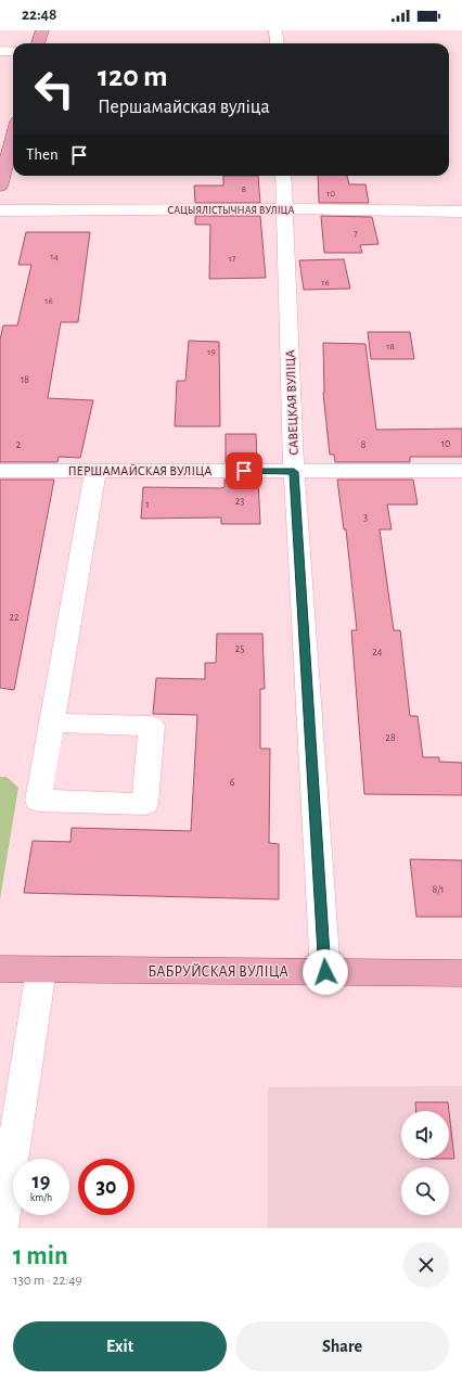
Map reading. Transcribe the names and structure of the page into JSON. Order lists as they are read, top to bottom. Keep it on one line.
{"streets":{"main road":["БАБРУЙСКАЯ ВУЛІЦА"],"street":["САЦЫЯЛІСТЫЧНАЯ ВУЛІЦА","САВЕЦКАЯ ВУЛІЦА","ПЕРШАМАЙСКАЯ ВУЛІЦА"]},"crossings":[["САЦЫЯЛІСТЫЧНАЯ ВУЛІЦА","САВЕЦКАЯ ВУЛІЦА"],["САВЕЦКАЯ ВУЛІЦА","ПЕРШАМАЙСКАЯ ВУЛІЦА"],["САВЕЦКАЯ ВУЛІЦА","БАБРУЙСКАЯ ВУЛІЦА"]],"house_numbers":["8","10","7","14","17","16","16","18","19","18","10","2","8","23","1","3","22","25","24","28","6","8/1"],"page":{"status":"22:48","turn":["120 m","Першамайская вуліца"],"then":"Then","speed":"19 km/h","limit":"30","heading":["1 min","130 m · 22:49"],"buttons":["Exit","Share"]}}
